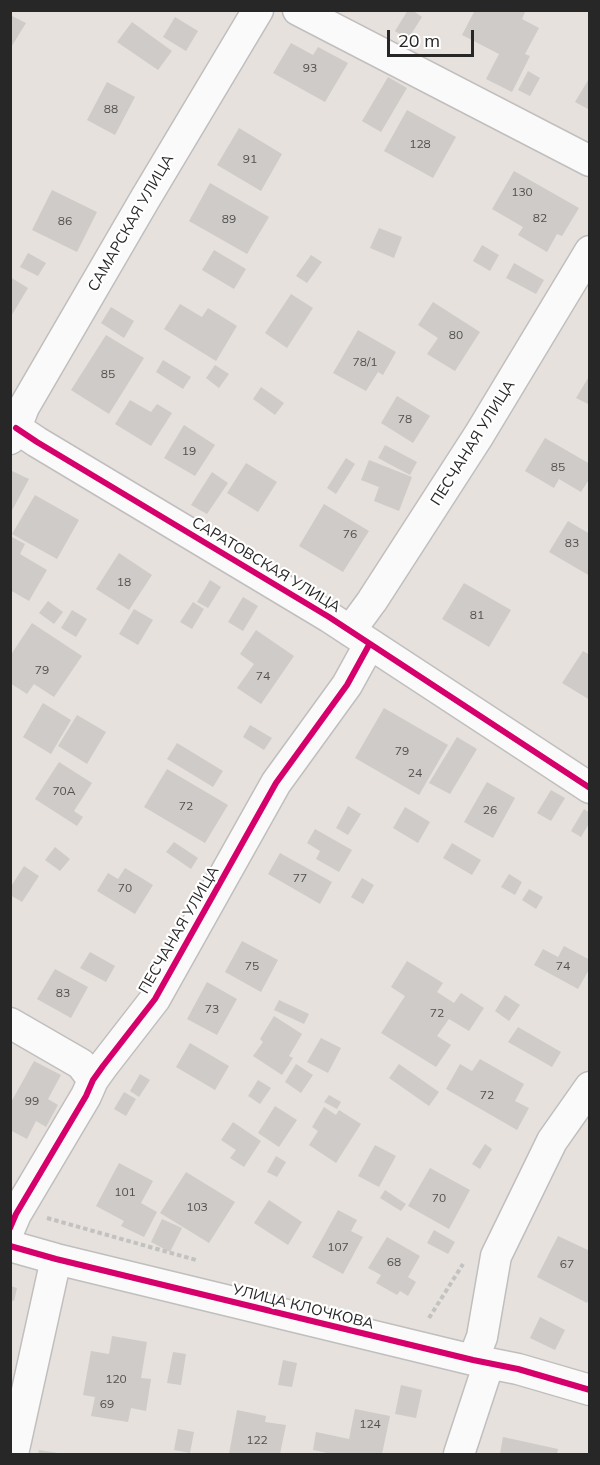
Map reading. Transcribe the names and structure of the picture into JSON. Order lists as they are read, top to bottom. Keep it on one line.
{"streets":{"street":["САМАРСКАЯ УЛИЦА","ПЕСЧАНАЯ УЛИЦА","САРАТОВСКАЯ УЛИЦА","УЛИЦА КЛОЧКОВА"]},"crossings":[["САМАРСКАЯ УЛИЦА","САРАТОВСКАЯ УЛИЦА"],["ПЕСЧАНАЯ УЛИЦА","САРАТОВСКАЯ УЛИЦА"]],"house_numbers":["93","88","128","91","130","82","89","86","80","78/1","85","78","19","85","76","83","18","81","79","74","79","24","70А","72","26","77","70","75","74","83","73","72","72","99","101","70","103","107","68","67","120","69","124","122"],"scale_bar":"20 m"}
